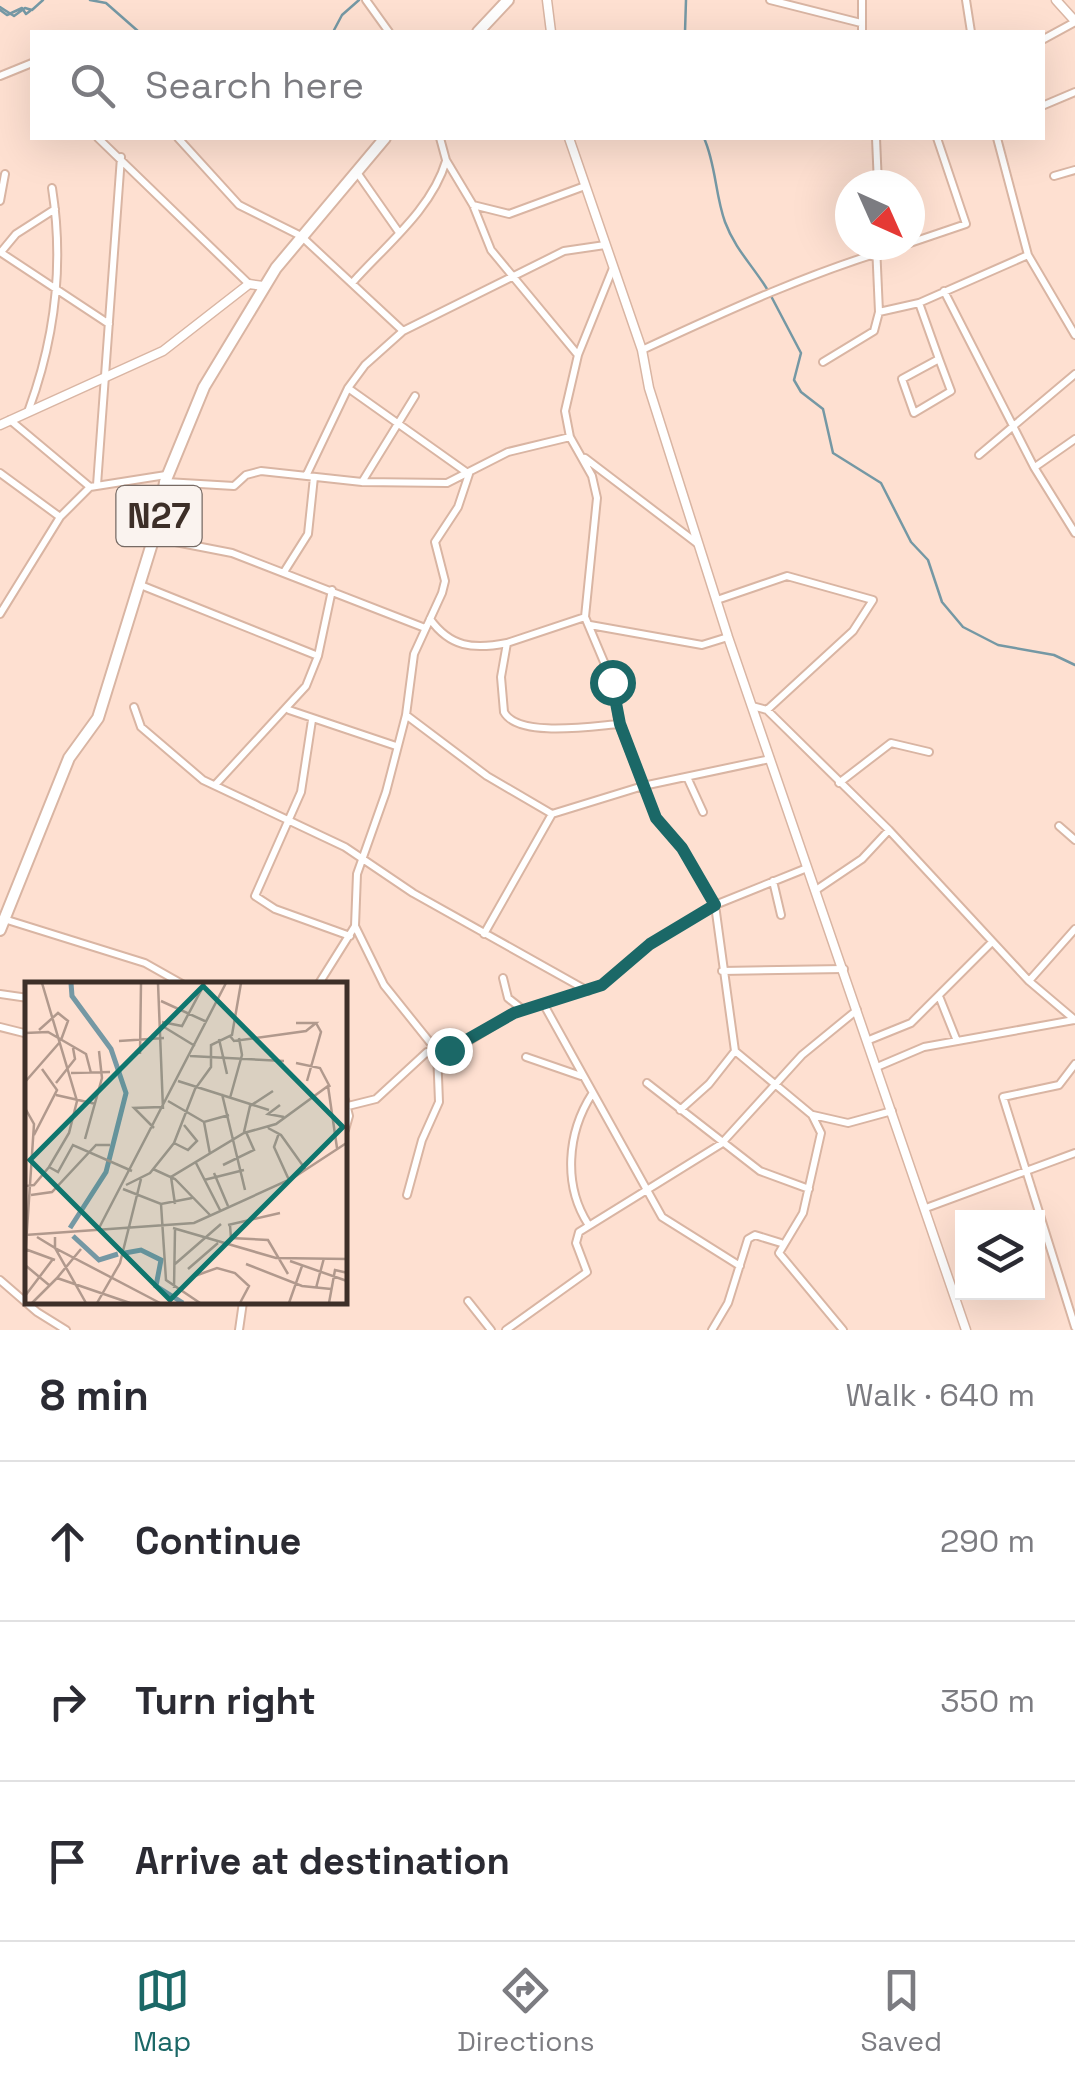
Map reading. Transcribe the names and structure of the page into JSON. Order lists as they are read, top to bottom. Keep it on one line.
{"streets":{"main road":["N27"]},"north":"bottom right","page":{"search":"Search here","heading":["8 min","Walk · 640 m"],"list":[["Continue","290 m"],["Turn right","350 m"],"Arrive at destination"],"nav":["Map","Directions","Saved"]}}
